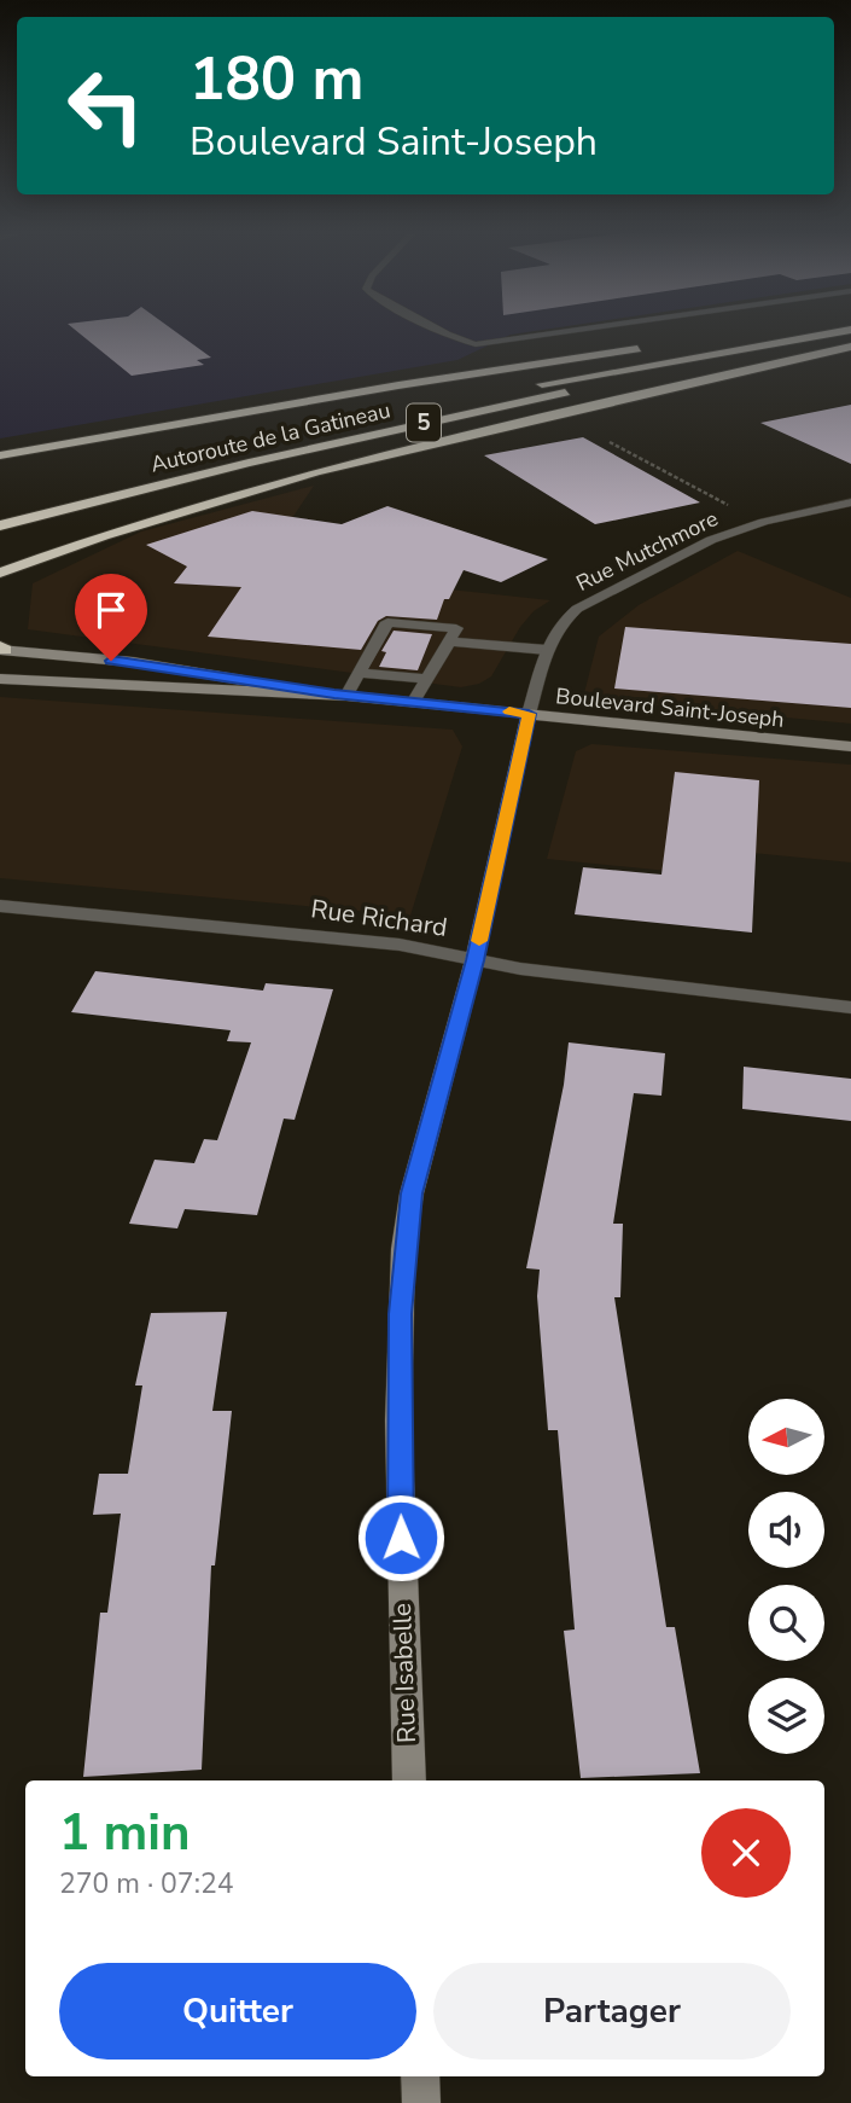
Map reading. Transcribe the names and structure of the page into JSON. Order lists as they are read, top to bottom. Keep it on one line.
{"streets":{"highway":["5","Autoroute de la Gatineau"],"main road":["Boulevard Saint-Joseph","Rue Isabelle"],"street":["Rue Mutchmore","Rue Richard"]},"crossings":[["Rue Mutchmore","Boulevard Saint-Joseph"],["Rue Mutchmore","Rue Isabelle"],["Boulevard Saint-Joseph","Rue Isabelle"],["Rue Richard","Rue Isabelle"]],"north":"left","page":{"turn":["180 m","Boulevard Saint-Joseph"],"heading":["1 min","270 m · 07:24"],"buttons":["Quitter","Partager"]}}
